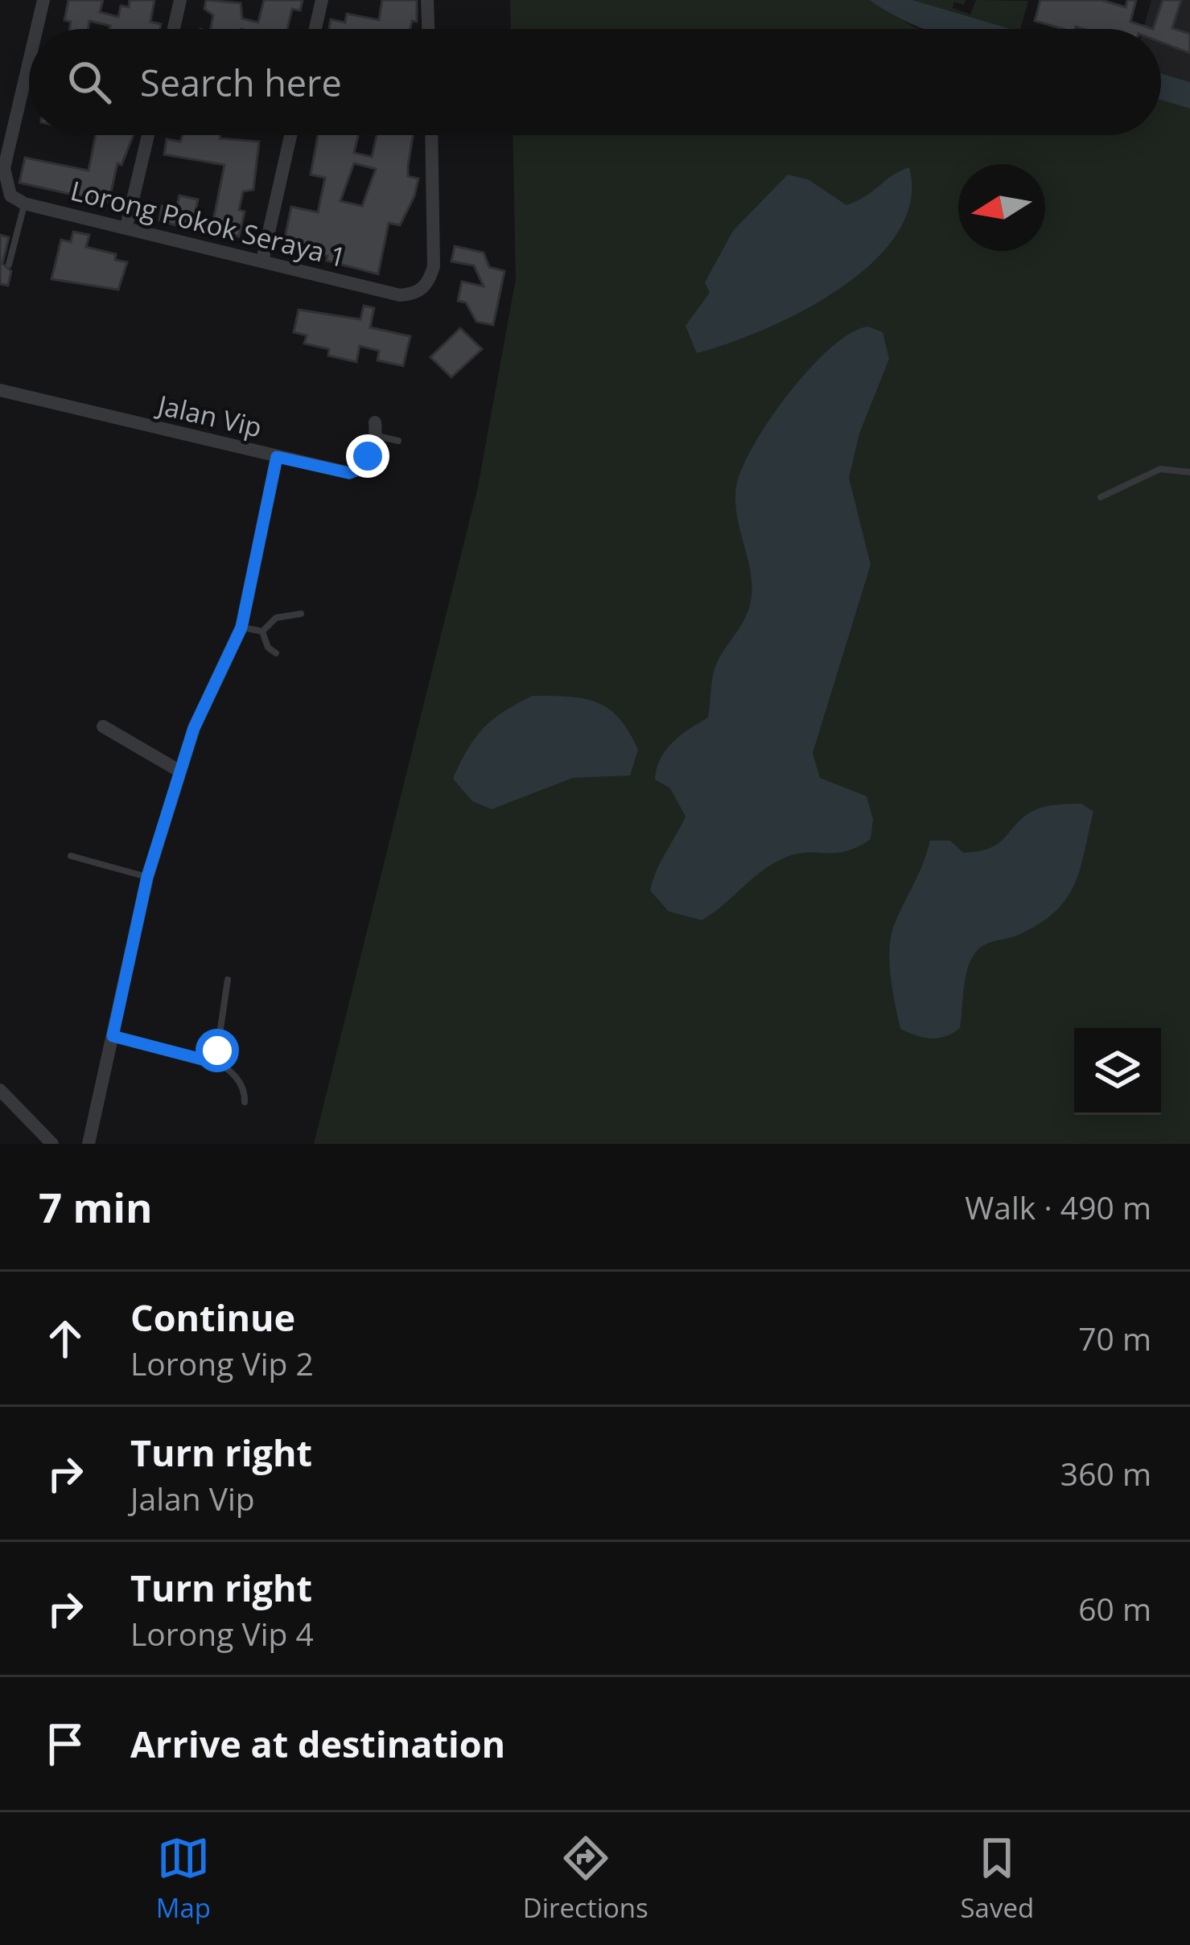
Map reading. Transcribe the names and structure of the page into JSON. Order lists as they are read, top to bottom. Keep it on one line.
{"streets":{"street":["Lorong Pokok Seraya 1","Jalan Vip"]},"north":"left","page":{"search":"Search here","heading":["7 min","Walk · 490 m"],"list":[["Continue","Lorong Vip 2","70 m"],["Turn right","Jalan Vip","360 m"],["Turn right","Lorong Vip 4","60 m"],"Arrive at destination"],"nav":["Map","Directions","Saved"]}}
